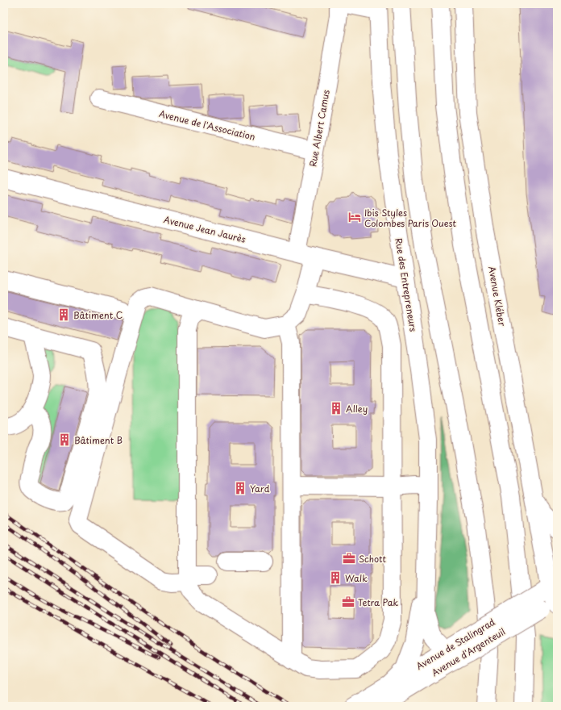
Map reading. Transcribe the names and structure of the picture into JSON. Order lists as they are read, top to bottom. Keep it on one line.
{"streets":{"main road":["Avenue de l'Association","Rue Albert Camus","Avenue Jean Jaurès","Rue des Entrepreneurs","Avenue Kléber","Avenue de Stalingrad","Avenue d'Argenteuil"]},"crossings":[["Avenue de l'Association","Rue Albert Camus"],["Rue Albert Camus","Avenue Jean Jaurès"],["Avenue Jean Jaurès","Rue des Entrepreneurs"],["Rue des Entrepreneurs","Avenue de Stalingrad"],["Rue des Entrepreneurs","Avenue d'Argenteuil"],["Avenue Kléber","Avenue de Stalingrad"],["Avenue de Stalingrad","Avenue d'Argenteuil"]],"places":{"hotel":["Ibis Styles Colombes Paris Ouest"],"building":["Bâtiment C","Alley","Bâtiment B","Yard","Walk"],"office":["Schott","Tetra Pak"]}}
